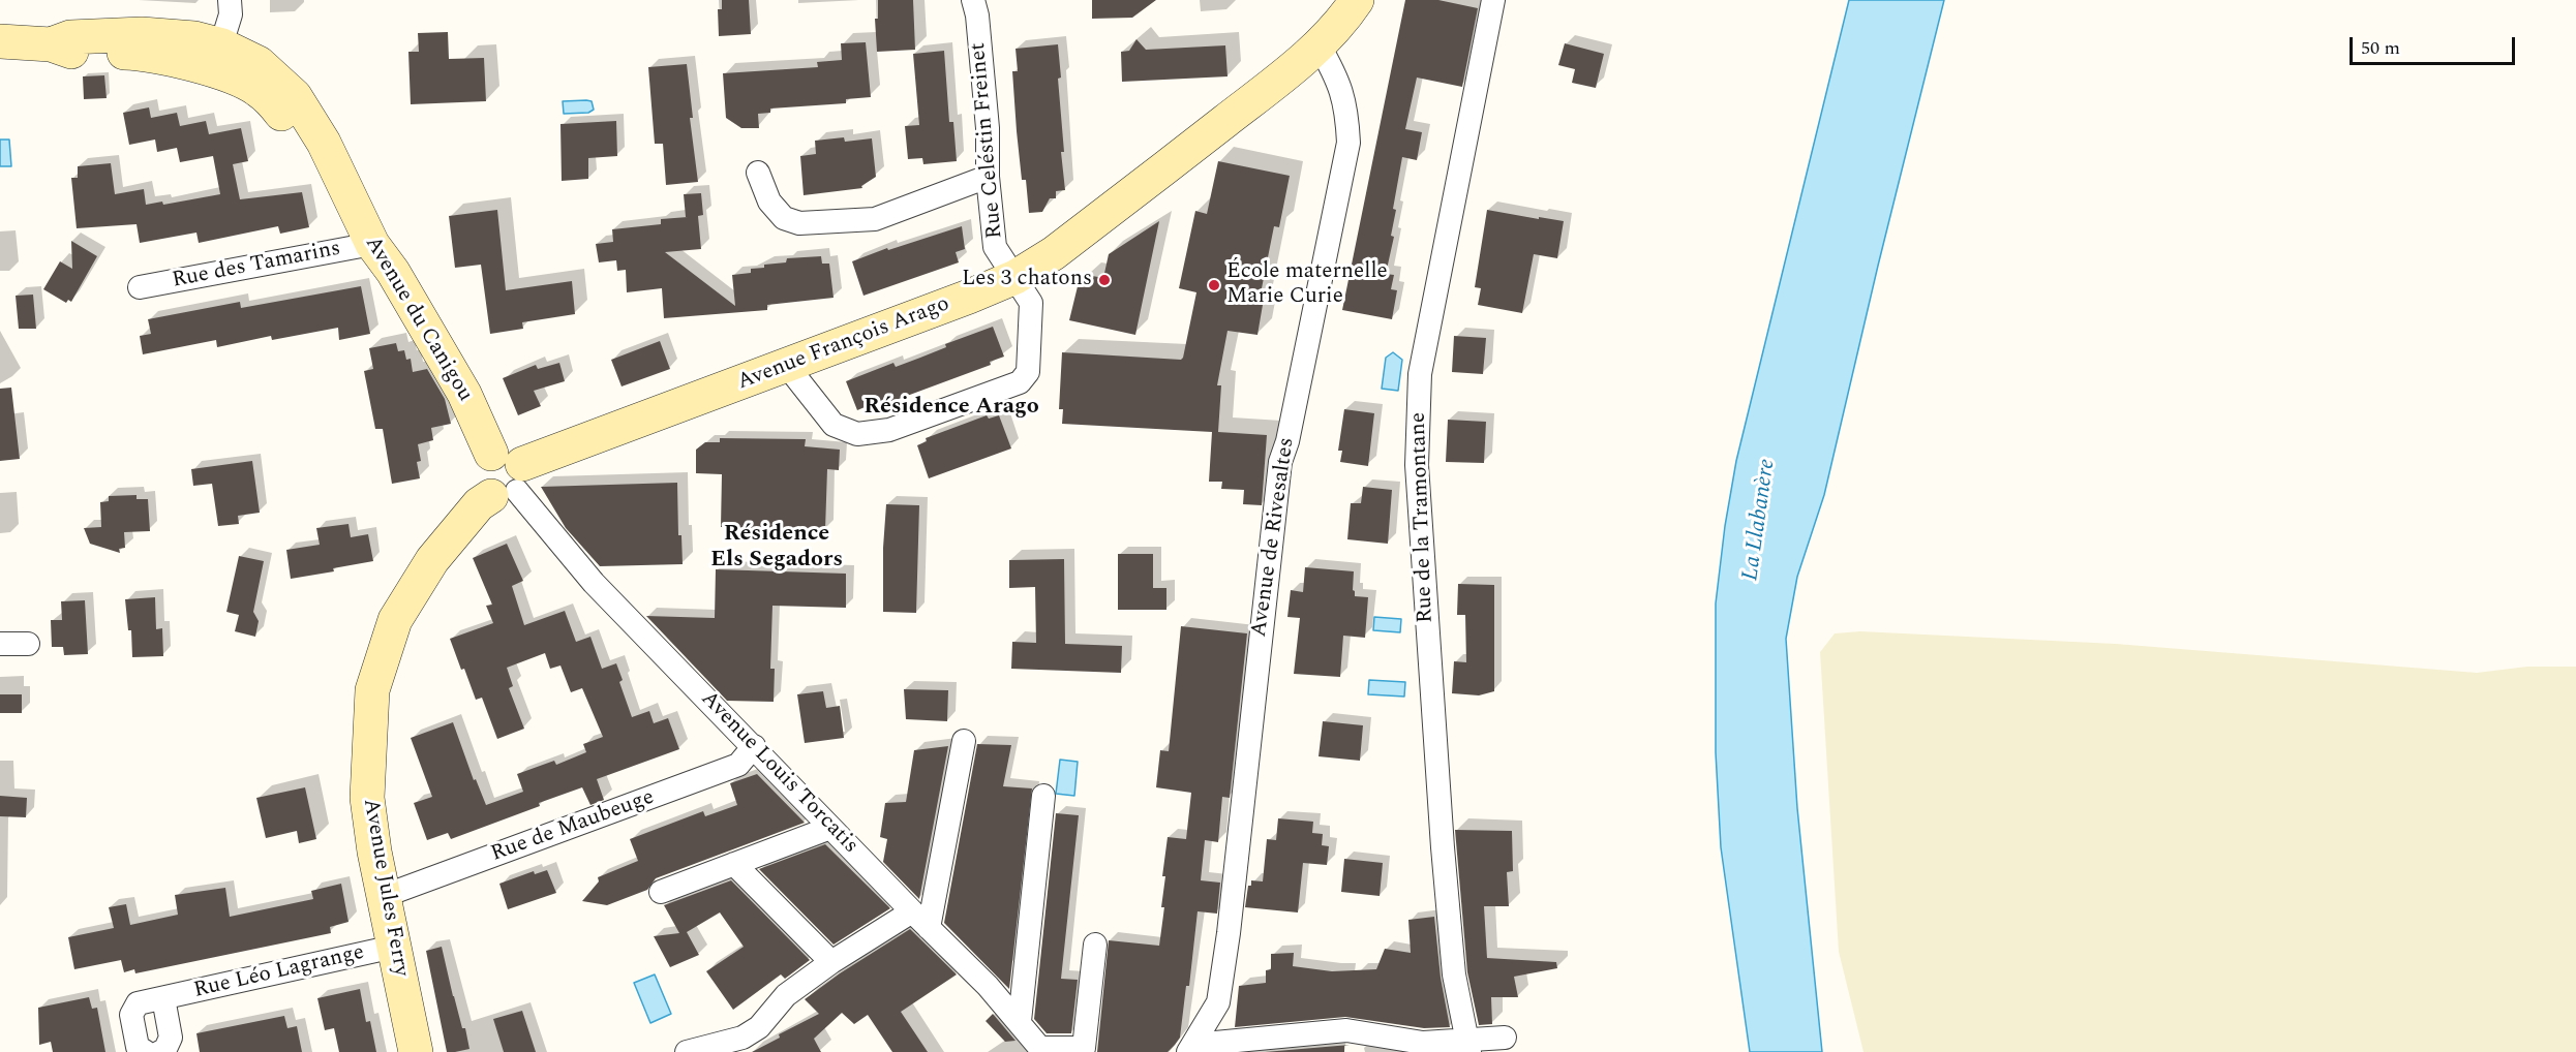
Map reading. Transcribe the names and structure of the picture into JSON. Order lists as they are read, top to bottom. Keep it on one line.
{"streets":{"main road":["Avenue du Canigou","Avenue François Arago","Avenue Jules Ferry"],"street":["Rue Celéstin Freinet","Rue des Tamarins","Rue de la Tramontane","Avenue de Rivesaltes","Avenue Louis Torcatis","Rue de Maubeuge","Rue Léo Lagrange"]},"crossings":[["Rue Celéstin Freinet","Avenue François Arago"],["Rue des Tamarins","Avenue du Canigou"],["Avenue du Canigou","Avenue François Arago"],["Avenue du Canigou","Avenue Louis Torcatis"],["Avenue du Canigou","Avenue Jules Ferry"],["Avenue François Arago","Avenue de Rivesaltes"],["Avenue François Arago","Avenue Louis Torcatis"],["Avenue François Arago","Avenue Jules Ferry"],["Avenue Louis Torcatis","Rue de Maubeuge"],["Avenue Louis Torcatis","Avenue Jules Ferry"],["Rue de Maubeuge","Avenue Jules Ferry"],["Avenue Jules Ferry","Rue Léo Lagrange"]],"districts":["Résidence Arago","Résidence Els Segadors"],"water":["La Llabanère"],"places":["Les 3 chatons","École maternelle Marie Curie"],"scale_bar":"50 m"}
